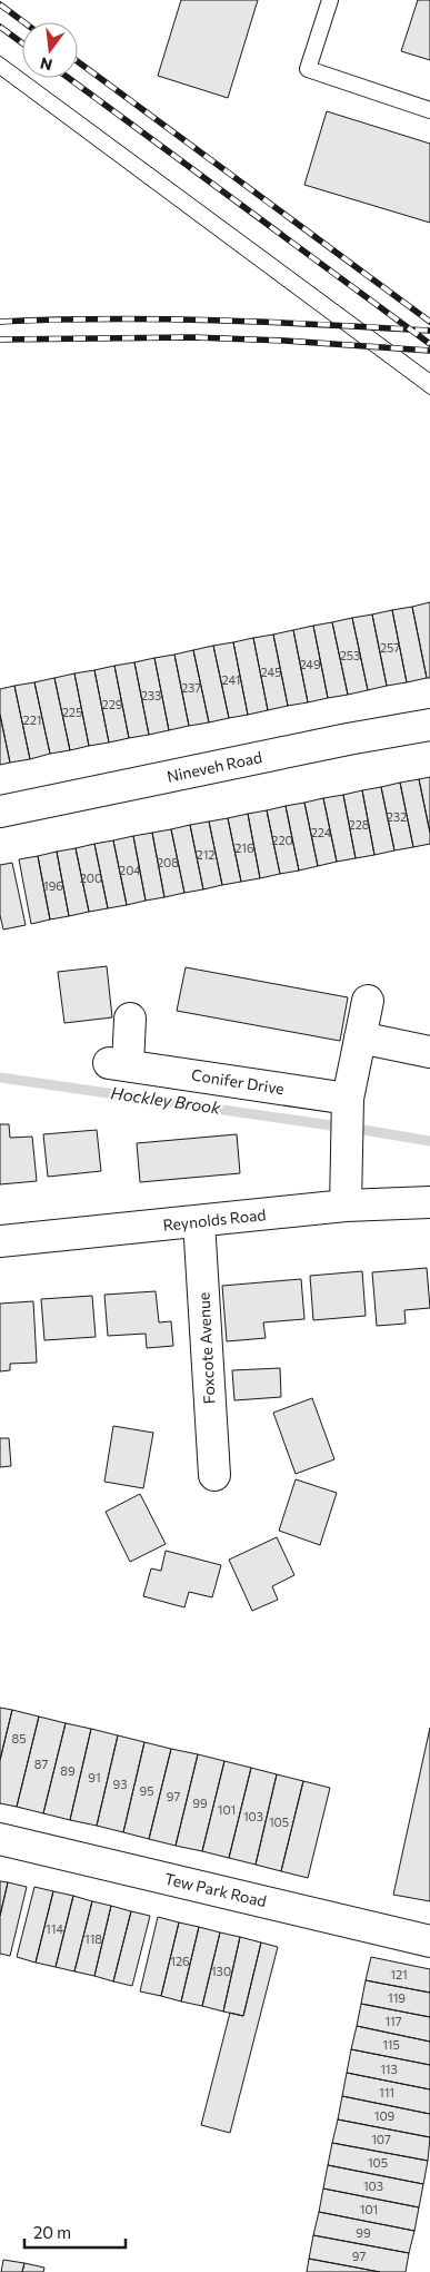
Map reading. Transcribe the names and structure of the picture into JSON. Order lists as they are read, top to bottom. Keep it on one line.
{"streets":{"street":["Nineveh Road","Conifer Drive","Reynolds Road","Foxcote Avenue","Tew Park Road"]},"crossings":[["Reynolds Road","Foxcote Avenue"]],"water":["Hockley Brook"],"house_numbers":["257","253","249","245","241","237","233","229","225","221","232","228","224","220","216","212","208","204","200","196","85","87","89","91","93","95","97","99","101","103","105","114","118","126","130","121","119","117","115","113","111","109","107","105","103","101","99","97"],"scale_bar":"20 m","north":"bottom"}
